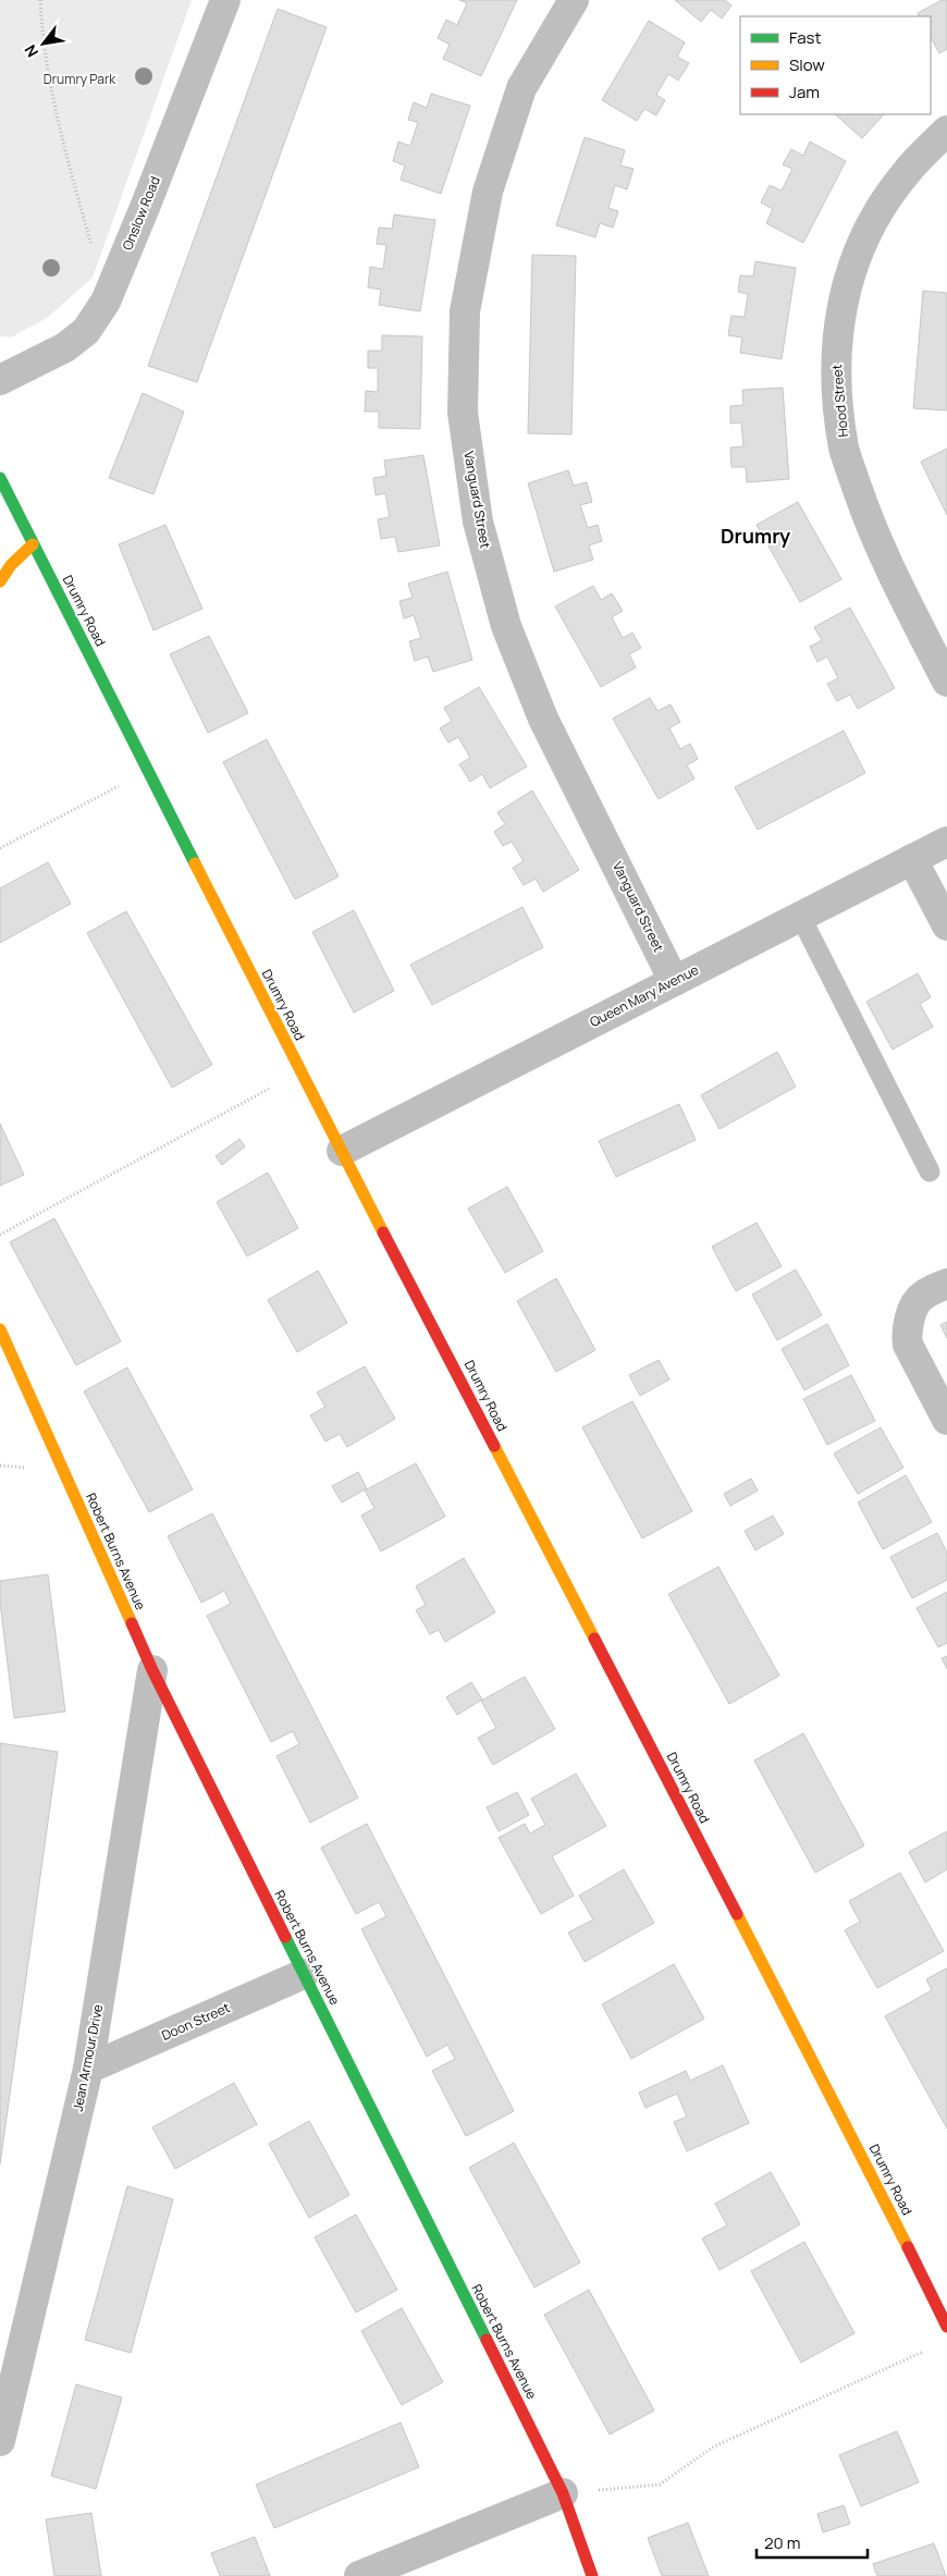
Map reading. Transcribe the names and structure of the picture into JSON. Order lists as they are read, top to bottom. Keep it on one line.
{"streets":{"main road":["Drumry Road","Robert Burns Avenue"],"street":["Onslow Road","Hood Street","Vanguard Street","Queen Mary Avenue","Doon Street","Jean Armour Drive"]},"crossings":[["Vanguard Street","Queen Mary Avenue"],["Drumry Road","Queen Mary Avenue"],["Robert Burns Avenue","Doon Street"],["Robert Burns Avenue","Jean Armour Drive"],["Doon Street","Jean Armour Drive"]],"districts":["Drumry"],"parks":["Drumry Park"],"legend":["Fast","Slow","Jam"],"scale_bar":"20 m","north":"bottom left"}
